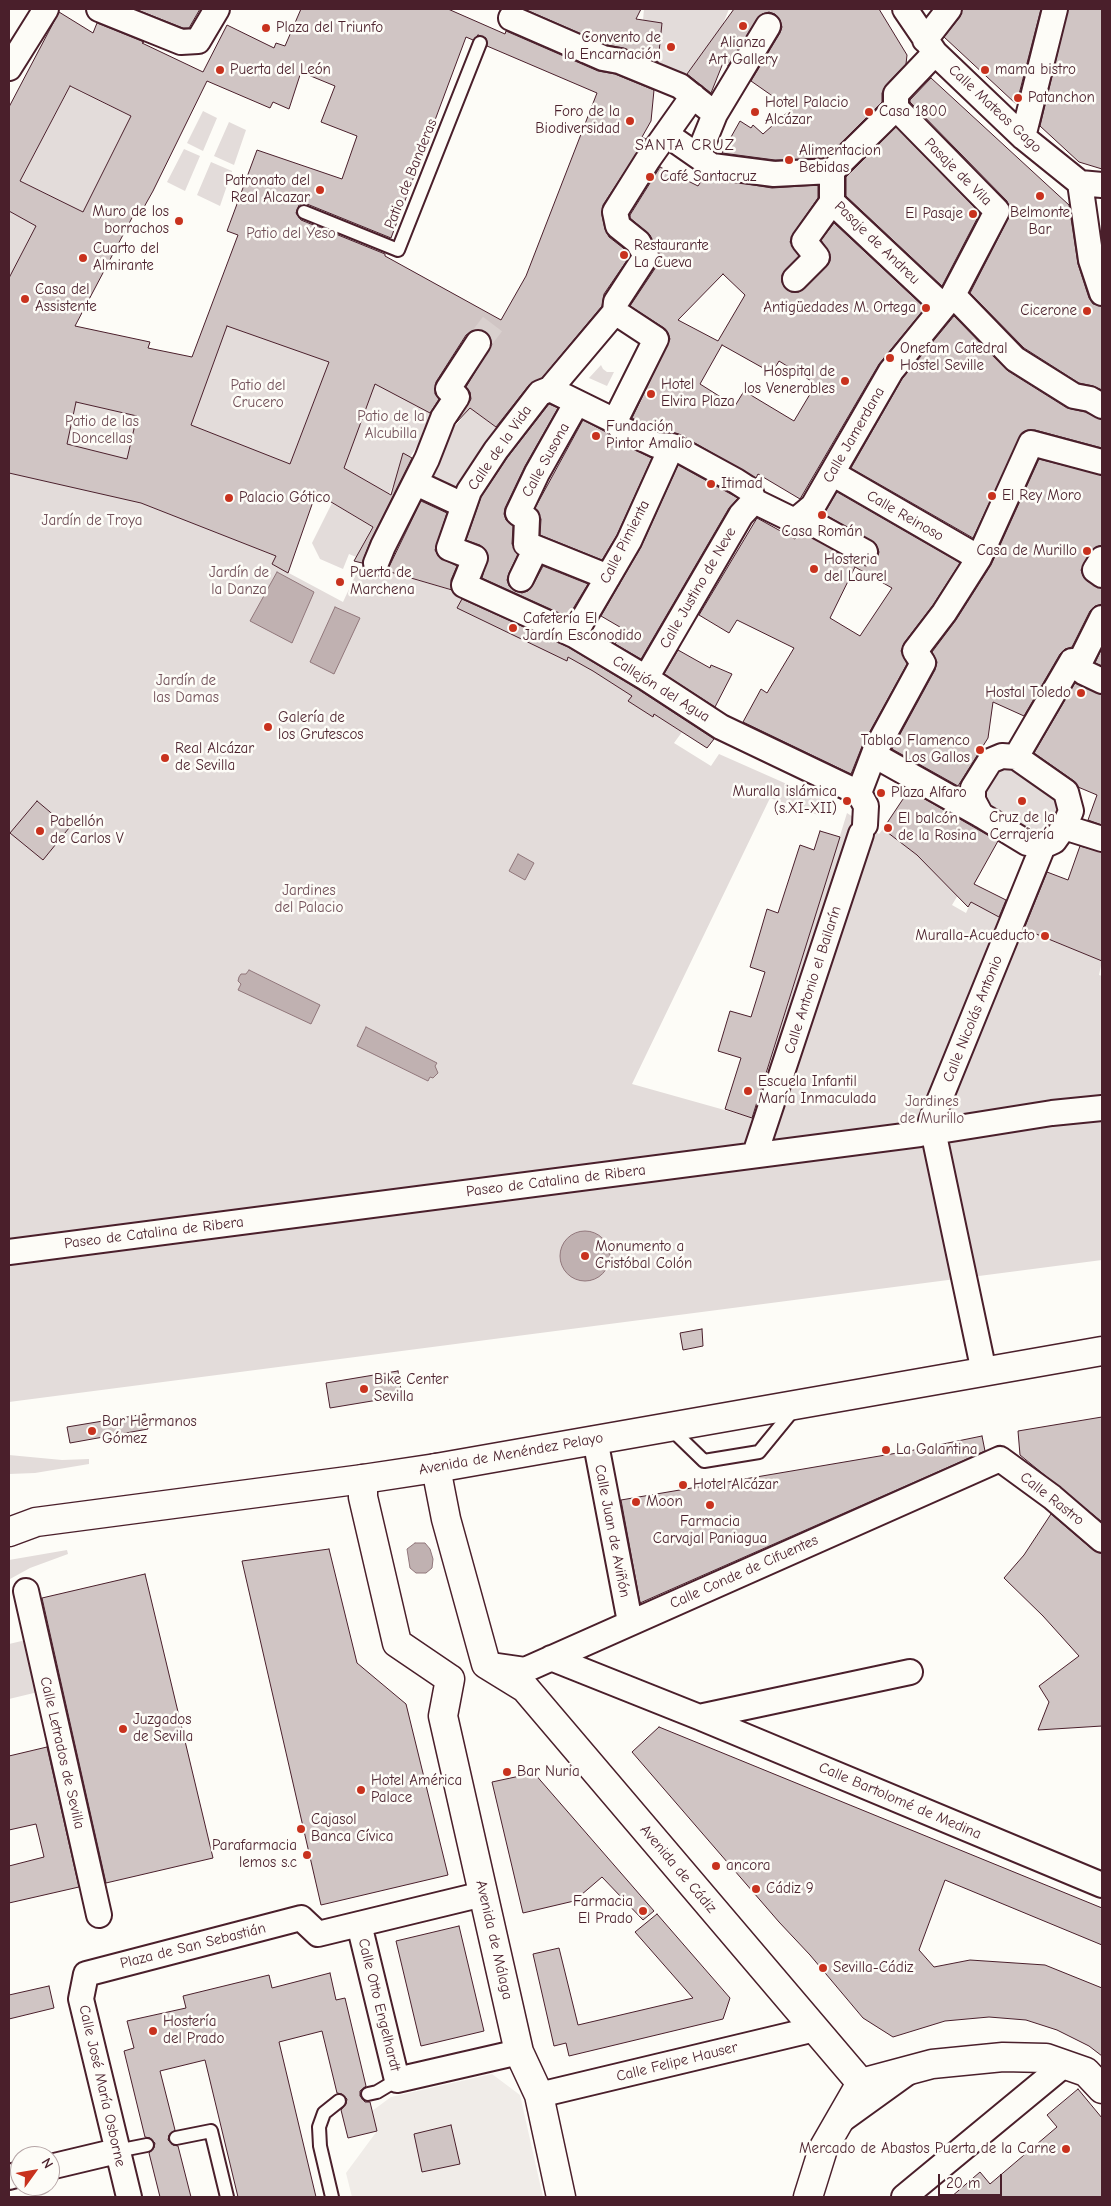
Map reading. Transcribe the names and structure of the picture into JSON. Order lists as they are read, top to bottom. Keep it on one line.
{"streets":{"street":["Calle Mateos Gago","Pasaje de Vila","Pasaje de Andreu","Calle Jamerdana","Calle de la Vida","Calle Susona","Calle Reinoso","Calle Pimienta","Calle Justino de Neve","Callejón del Agua","Calle Antonio el Bailarín","Calle Nicolás Antonio","Paseo de Catalina de Ribera","Avenida de Menéndez Pelayo","Calle Rastro","Calle Juan de Aviñón","Calle Conde de Cifuentes","Calle Letrados de Sevilla","Calle Bartolomé de Medina","Avenida de Cádiz","Avenida de Málaga","Plaza de San Sebastián","Calle Otto Engelhardt","Calle Felipe Hauser","Calle José María Osborne"],"lane":["Patio de Banderas"]},"crossings":[["Pasaje de Vila","Pasaje de Andreu"],["Pasaje de Vila","Calle Jamerdana"],["Pasaje de Andreu","Calle Jamerdana"],["Calle Jamerdana","Calle Reinoso"],["Calle de la Vida","Callejón del Agua"],["Calle Pimienta","Callejón del Agua"],["Calle Justino de Neve","Callejón del Agua"],["Callejón del Agua","Calle Antonio el Bailarín"],["Calle Antonio el Bailarín","Paseo de Catalina de Ribera"],["Calle Nicolás Antonio","Paseo de Catalina de Ribera"],["Calle Nicolás Antonio","Avenida de Menéndez Pelayo"],["Avenida de Menéndez Pelayo","Calle Juan de Aviñón"],["Calle Rastro","Calle Conde de Cifuentes"],["Calle Juan de Aviñón","Calle Conde de Cifuentes"],["Calle Conde de Cifuentes","Calle Bartolomé de Medina"],["Calle Conde de Cifuentes","Avenida de Cádiz"],["Avenida de Cádiz","Calle Felipe Hauser"],["Avenida de Málaga","Calle Otto Engelhardt"],["Avenida de Málaga","Calle Felipe Hauser"],["Plaza de San Sebastián","Calle Otto Engelhardt"],["Plaza de San Sebastián","Calle José María Osborne"]],"districts":["SANTA CRUZ"],"parks":["Patio del Yeso","Patio del Crucero","Patio de la Alcubilla","Patio de las Doncellas","Jardín de Troya","Jardín de la Danza","Jardín de las Damas","Jardines del Palacio","Jardines de Murillo"],"places":["Alianza Art Gallery","Plaza del Triunfo","Convento de la Encarnación","Puerta del León","mama bistro","Patanchon","Hotel Palacio Alcázar","Casa 1800","Foro de la Biodiversidad","Alimentacion Bebidas","Café Santacruz","Patronato del Real Alcazar","Belmonte Bar","El Pasaje","Muro de los borrachos","Restaurante La Cueva","Cuarto del Almirante","Casa del Assistente","Antigüedades M. Ortega","Cicerone","Onefam Catedral Hostel Seville","Hospital de los Venerables","Hotel Elvira Plaza","Fundación Pintor Amalio","Itimad","El Rey Moro","Palacio Gótico","Casa Román","Casa de Murillo","Hosteria del Laurel","Puerta de Marchena","Cafetería El Jardín Esconodido","Hostal Toledo","Galería de los Grutescos","Tablao Flamenco Los Gallos","Real Alcázar de Sevilla","Plaza Alfaro","Muralla islámica (s.XI-XII)","Cruz de la Cerrajería","El balcón de la Rosina","Pabellón de Carlos V","Muralla-Acueducto","Escuela Infantil María Inmaculada","Monumento a Cristóbal Colón","Bike Center Sevilla","Bar Hermanos Gómez","La Galantina","Hotel Alcázar","Moon","Farmacia Carvajal Paniagua","Juzgados de Sevilla","Bar Nuria","Hotel América Palace","Cajasol Banca Cívica","Parafarmacia lemos s.c","ancora","Cádiz 9","Farmacia El Prado","Sevilla-Cádiz","Hostería del Prado","Mercado de Abastos Puerta de la Carne"],"scale_bar":"20 m","north":"top right"}
